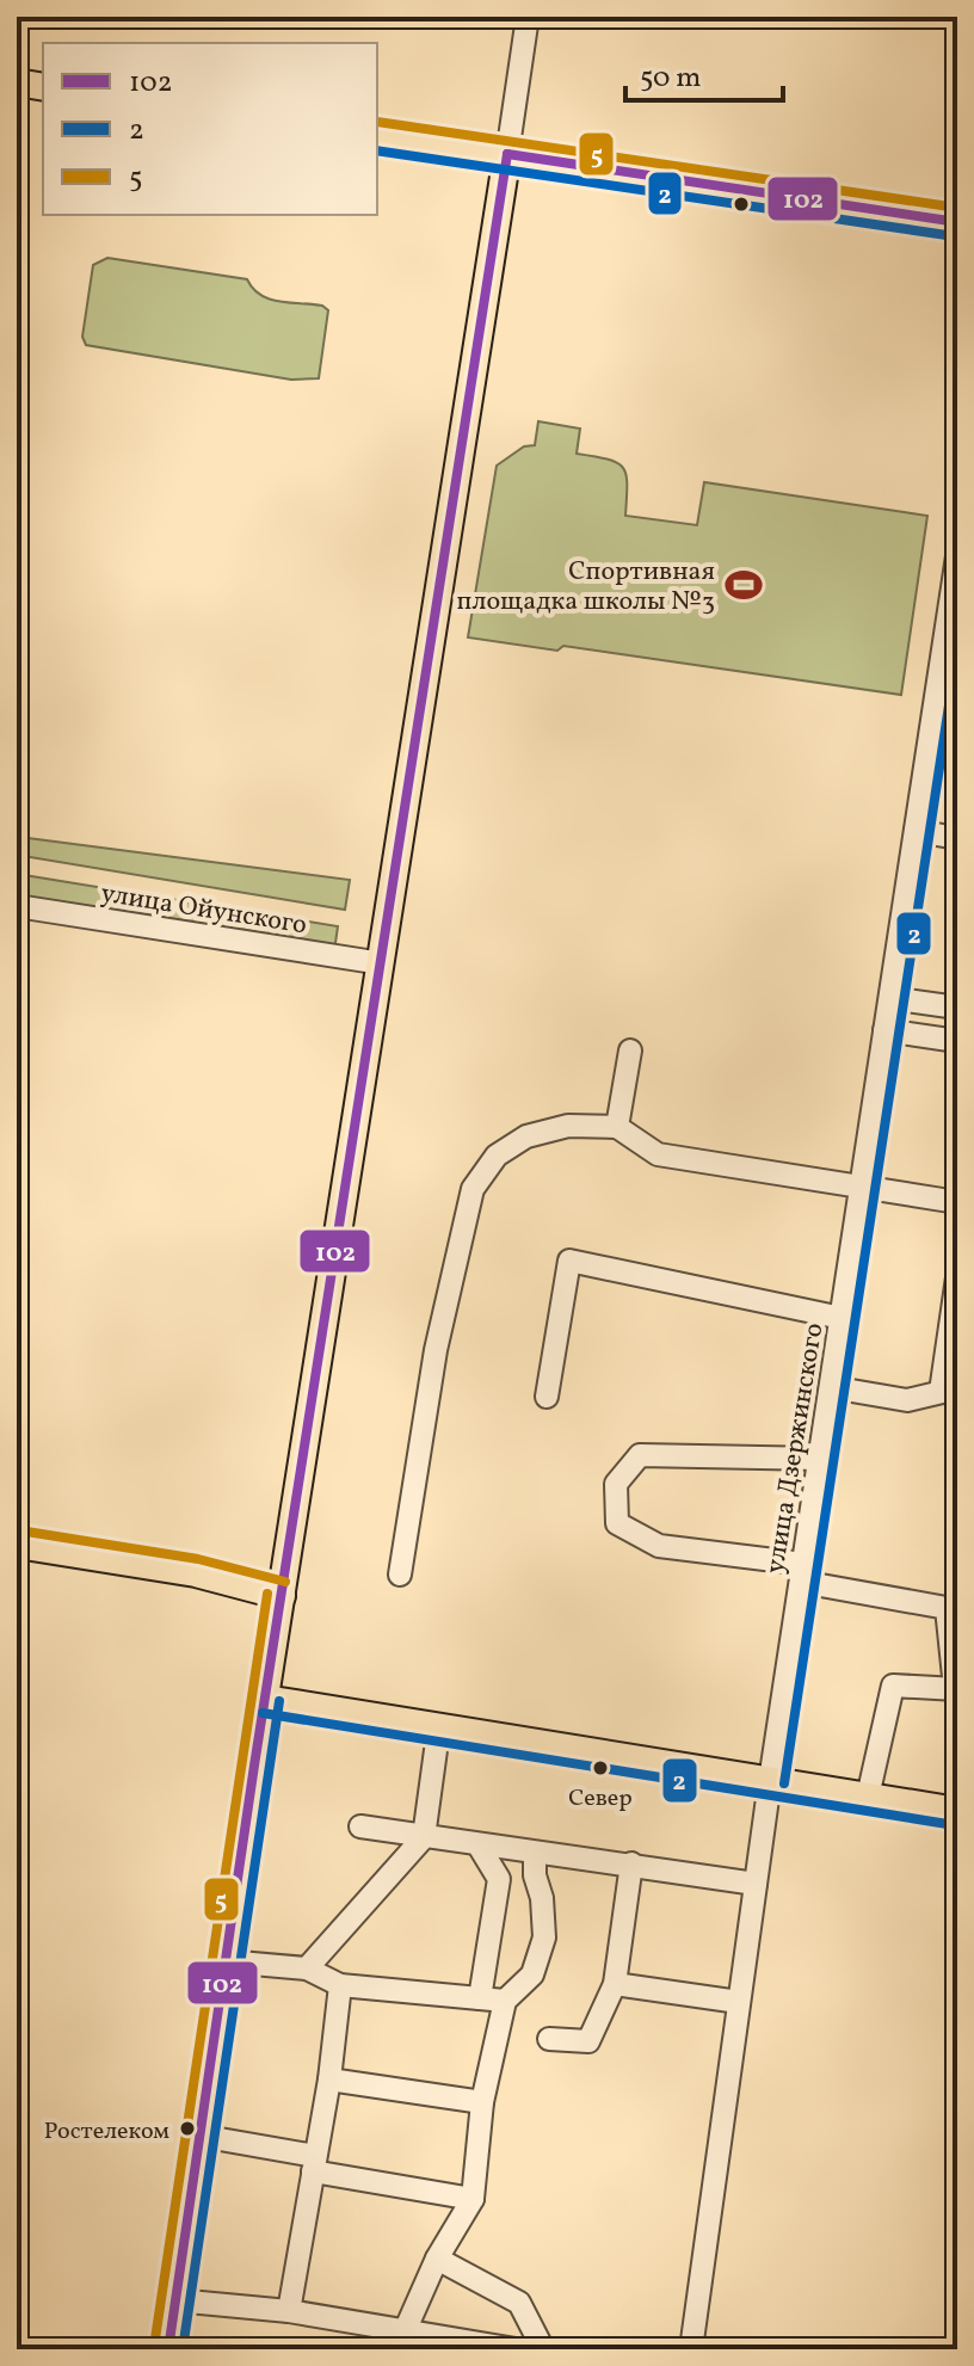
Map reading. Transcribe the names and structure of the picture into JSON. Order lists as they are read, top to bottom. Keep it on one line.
{"streets":{"street":["улица Ойунского","улица Дзержинского"]},"places":{"sports":["Спортивная площадка школы №3"],"other":["Север","Ростелеком"]},"lines":["transit line 5","transit line 2","transit line 102"],"legend":["102","2","5"],"scale_bar":"50 m"}
